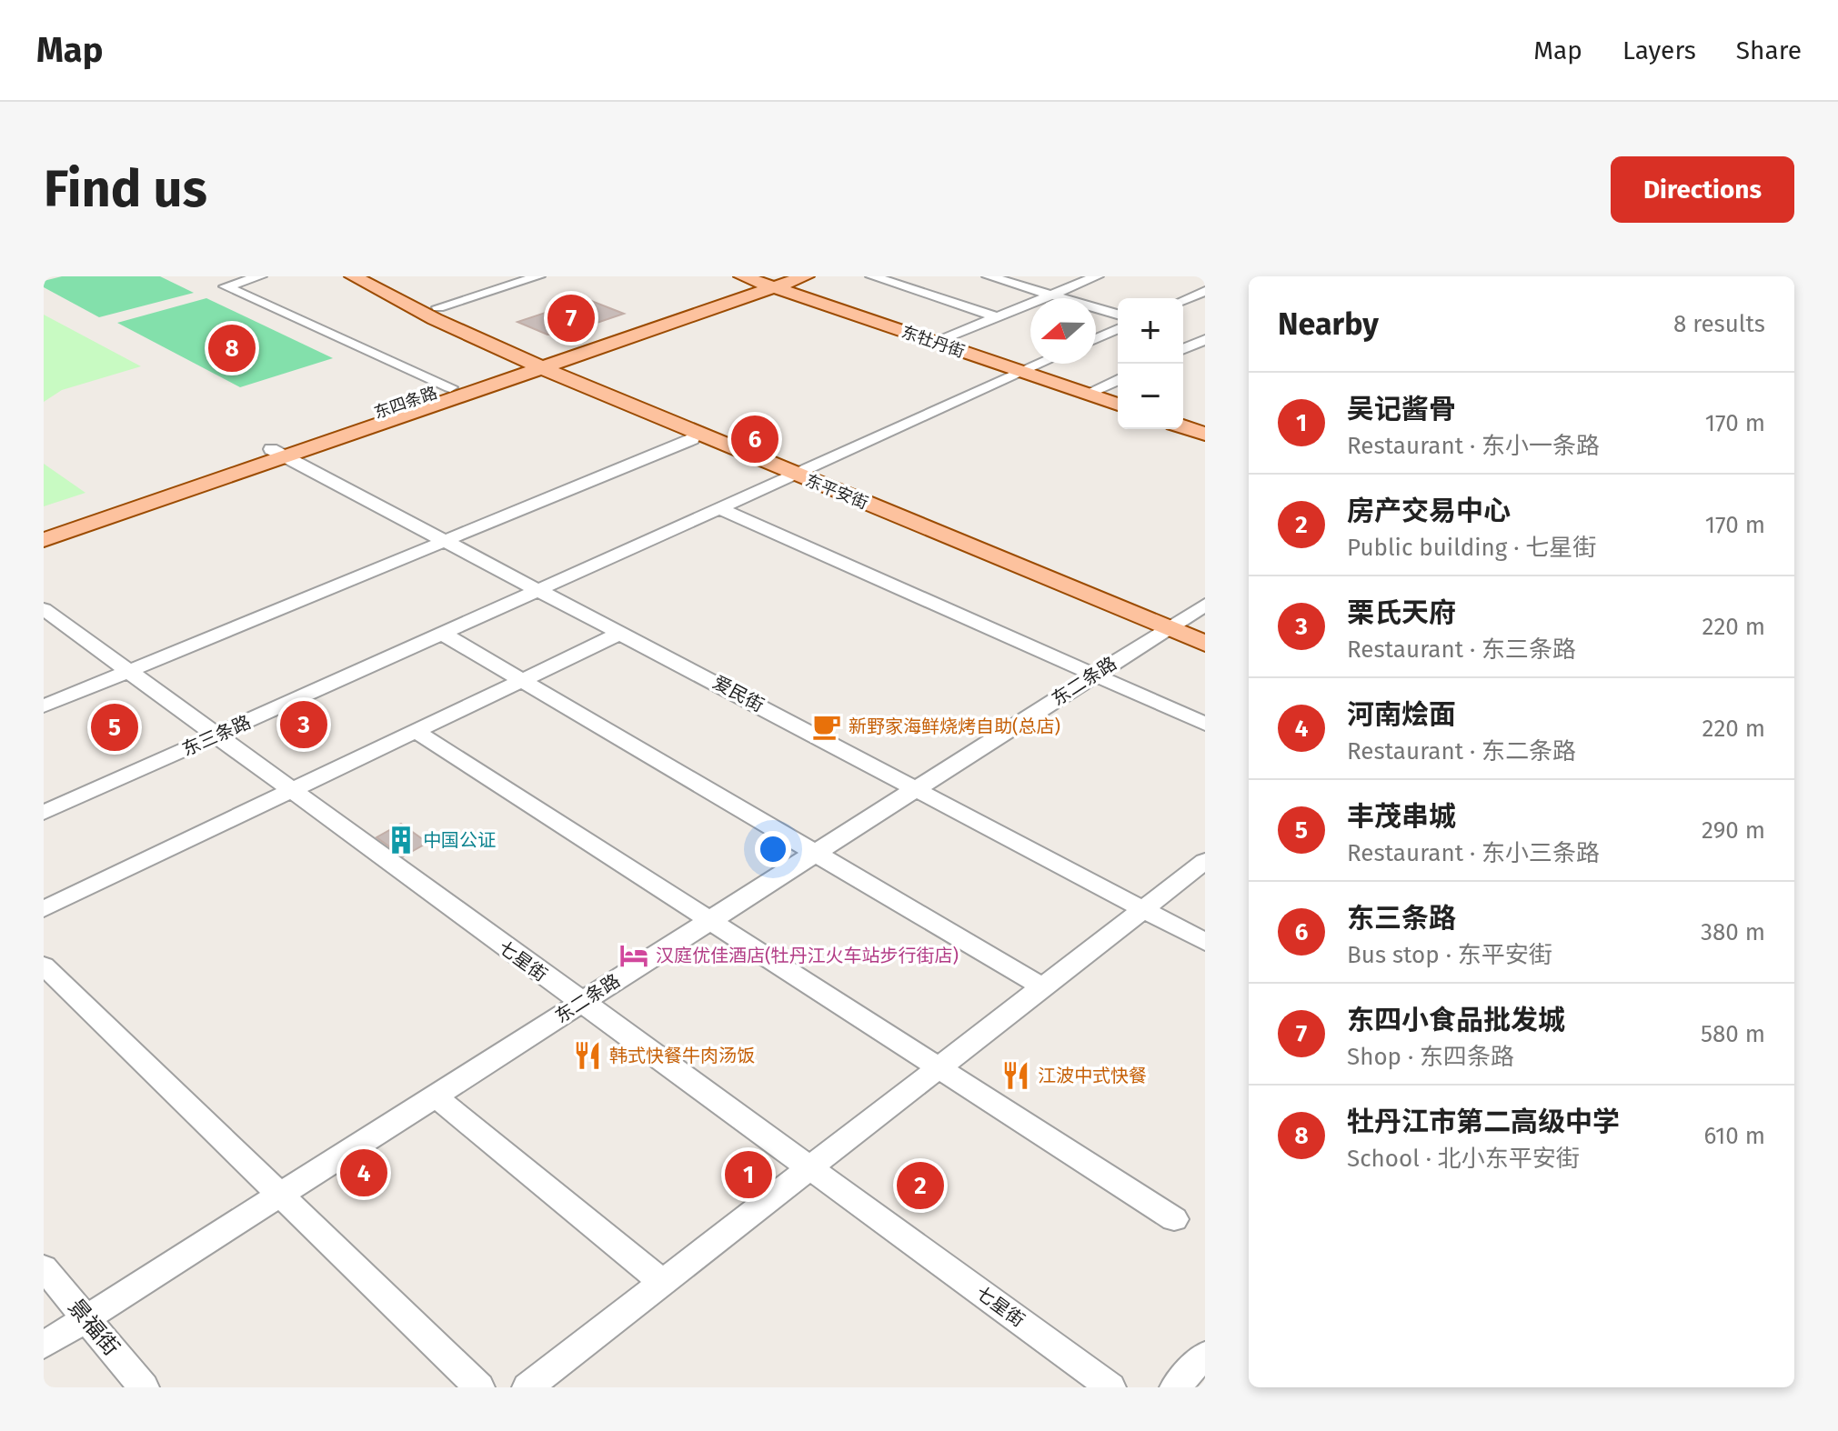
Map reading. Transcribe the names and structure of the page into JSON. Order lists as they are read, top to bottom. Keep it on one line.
{"streets":{"main road":["东牡丹街","东四条路","东平安街"],"street":["东二条路","爱民街","东三条路","七星街","景福街"]},"crossings":[["东牡丹街","东三条路"],["东四条路","东平安街"],["东四条路","爱民街"],["东平安街","东二条路"],["东平安街","东三条路"],["东二条路","爱民街"],["东二条路","七星街"],["东二条路","景福街"],["爱民街","东三条路"],["东三条路","七星街"]],"places":{"cafe":["新野家海鲜烧烤自助(总店)"],"building":["中国公证"],"hotel":["汉庭优佳酒店(牡丹江火车站步行街店)"],"restaurant":["韩式快餐牛肉汤饭","江波中式快餐"]},"north":"left","page":{"header":"Map","nav":["Map","Layers","Share"],"buttons":"Directions","title":"Find us","heading":["Nearby","8 results"],"pins":["7","8","6","3","5","4","1","2"],"map_buttons":["+","−"],"list":[{"mark":"1","name":"吴记酱骨","note":"Restaurant · 东小一条路","value":"170 m"},{"mark":"2","name":"房产交易中心","note":"Public building · 七星街","value":"170 m"},{"mark":"3","name":"栗氏天府","note":"Restaurant · 东三条路","value":"220 m"},{"mark":"4","name":"河南烩面","note":"Restaurant · 东二条路","value":"220 m"},{"mark":"5","name":"丰茂串城","note":"Restaurant · 东小三条路","value":"290 m"},{"mark":"6","name":"东三条路","note":"Bus stop · 东平安街","value":"380 m"},{"mark":"7","name":"东四小食品批发城","note":"Shop · 东四条路","value":"580 m"},{"mark":"8","name":"牡丹江市第二高级中学","note":"School · 北小东平安街","value":"610 m"}]}}
